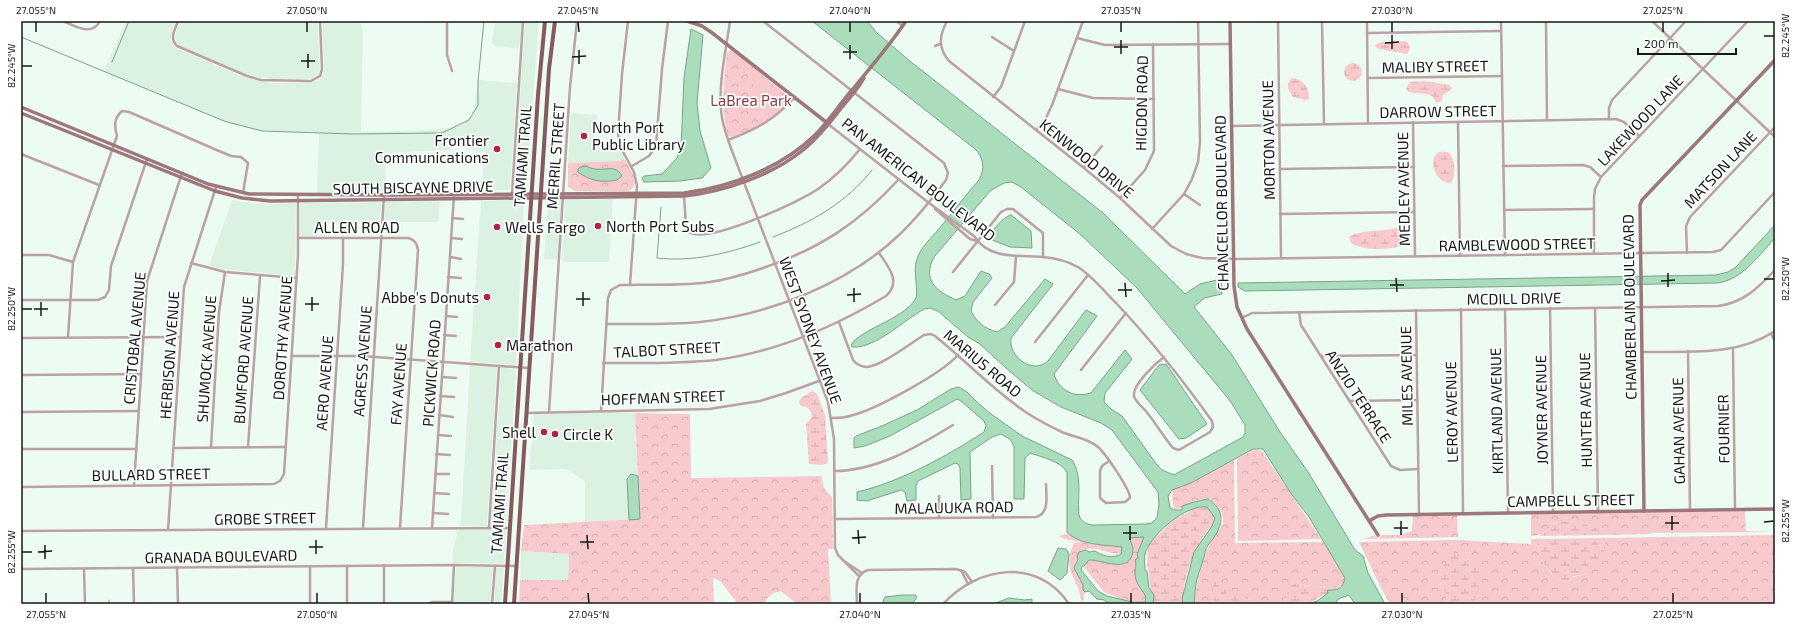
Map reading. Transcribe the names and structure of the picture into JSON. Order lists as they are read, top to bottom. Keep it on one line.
{"streets":{"main road":["TAMIAMI TRAIL"],"street":["MALIBY STREET","HIGDON ROAD","DARROW STREET","LAKEWOOD LANE","MORTON AVENUE","MERRIL STREET","KENWOOD DRIVE","MATSON LANE","PAN AMERICAN BOULEVARD","SOUTH BISCAYNE DRIVE","MEDLEY AVENUE","CHANCELLOR BOULEVARD","ALLEN ROAD","RAMBLEWOOD STREET","MCDILL DRIVE","CHAMBERLAIN BOULEVARD","WEST SYDNEY AVENUE","CRISTOBAL AVENUE","DOROTHY AVENUE","TALBOT STREET","HERBISON AVENUE","SHUMOCK AVENUE","BUMFORD AVENUE","AGRESS AVENUE","MARIUS ROAD","PICKWICK ROAD","MILES AVENUE","AERO AVENUE","FAY AVENUE","ANZIO TERRACE","HOFFMAN STREET","JOYNER AVENUE","HUNTER AVENUE","KIRTLAND AVENUE","LEROY AVENUE","FOURNIER","GAHAN AVENUE","BULLARD STREET","CAMPBELL STREET","MALAUUKA ROAD","GROBE STREET","GRANADA BOULEVARD"]},"crossings":[["HIGDON ROAD","KENWOOD DRIVE"],["DARROW STREET","LAKEWOOD LANE"],["DARROW STREET","MORTON AVENUE"],["DARROW STREET","MEDLEY AVENUE"],["DARROW STREET","CHANCELLOR BOULEVARD"],["LAKEWOOD LANE","RAMBLEWOOD STREET"],["MORTON AVENUE","RAMBLEWOOD STREET"],["TAMIAMI TRAIL","SOUTH BISCAYNE DRIVE"],["TAMIAMI TRAIL","HOFFMAN STREET"],["TAMIAMI TRAIL","GROBE STREET"],["TAMIAMI TRAIL","GRANADA BOULEVARD"],["MERRIL STREET","SOUTH BISCAYNE DRIVE"],["MERRIL STREET","HOFFMAN STREET"],["KENWOOD DRIVE","CHANCELLOR BOULEVARD"],["KENWOOD DRIVE","RAMBLEWOOD STREET"],["MATSON LANE","RAMBLEWOOD STREET"],["PAN AMERICAN BOULEVARD","SOUTH BISCAYNE DRIVE"],["PAN AMERICAN BOULEVARD","WEST SYDNEY AVENUE"],["SOUTH BISCAYNE DRIVE","WEST SYDNEY AVENUE"],["SOUTH BISCAYNE DRIVE","CRISTOBAL AVENUE"],["SOUTH BISCAYNE DRIVE","DOROTHY AVENUE"],["SOUTH BISCAYNE DRIVE","HERBISON AVENUE"],["SOUTH BISCAYNE DRIVE","AGRESS AVENUE"],["SOUTH BISCAYNE DRIVE","PICKWICK ROAD"],["MEDLEY AVENUE","RAMBLEWOOD STREET"],["CHANCELLOR BOULEVARD","RAMBLEWOOD STREET"],["CHANCELLOR BOULEVARD","MCDILL DRIVE"],["CHANCELLOR BOULEVARD","CAMPBELL STREET"],["ALLEN ROAD","DOROTHY AVENUE"],["ALLEN ROAD","AGRESS AVENUE"],["ALLEN ROAD","AERO AVENUE"],["ALLEN ROAD","FAY AVENUE"],["RAMBLEWOOD STREET","CHAMBERLAIN BOULEVARD"],["MCDILL DRIVE","CHAMBERLAIN BOULEVARD"],["MCDILL DRIVE","MILES AVENUE"],["MCDILL DRIVE","ANZIO TERRACE"],["MCDILL DRIVE","JOYNER AVENUE"],["MCDILL DRIVE","HUNTER AVENUE"],["MCDILL DRIVE","KIRTLAND AVENUE"],["MCDILL DRIVE","LEROY AVENUE"],["CHAMBERLAIN BOULEVARD","CAMPBELL STREET"],["WEST SYDNEY AVENUE","TALBOT STREET"],["WEST SYDNEY AVENUE","HOFFMAN STREET"],["WEST SYDNEY AVENUE","MALAUUKA ROAD"],["CRISTOBAL AVENUE","BULLARD STREET"],["DOROTHY AVENUE","BULLARD STREET"],["TALBOT STREET","MARIUS ROAD"],["HERBISON AVENUE","BULLARD STREET"],["HERBISON AVENUE","GROBE STREET"],["AGRESS AVENUE","GROBE STREET"],["PICKWICK ROAD","GROBE STREET"],["MILES AVENUE","ANZIO TERRACE"],["MILES AVENUE","CAMPBELL STREET"],["AERO AVENUE","GROBE STREET"],["FAY AVENUE","GROBE STREET"],["JOYNER AVENUE","CAMPBELL STREET"],["HUNTER AVENUE","CAMPBELL STREET"],["KIRTLAND AVENUE","CAMPBELL STREET"],["LEROY AVENUE","CAMPBELL STREET"],["FOURNIER","CAMPBELL STREET"],["GAHAN AVENUE","CAMPBELL STREET"]],"parks":["LaBrea Park"],"places":["North Port Public Library","Frontier Communications","North Port Subs","Wells Fargo","Abbe's Donuts","Marathon","Shell","Circle K"],"scale_bar":"200 m","coordinates":["27.055°N","27.050°N","27.045°N","27.040°N","27.035°N","27.030°N","27.025°N","82.245°W","82.250°W","82.255°W"]}
